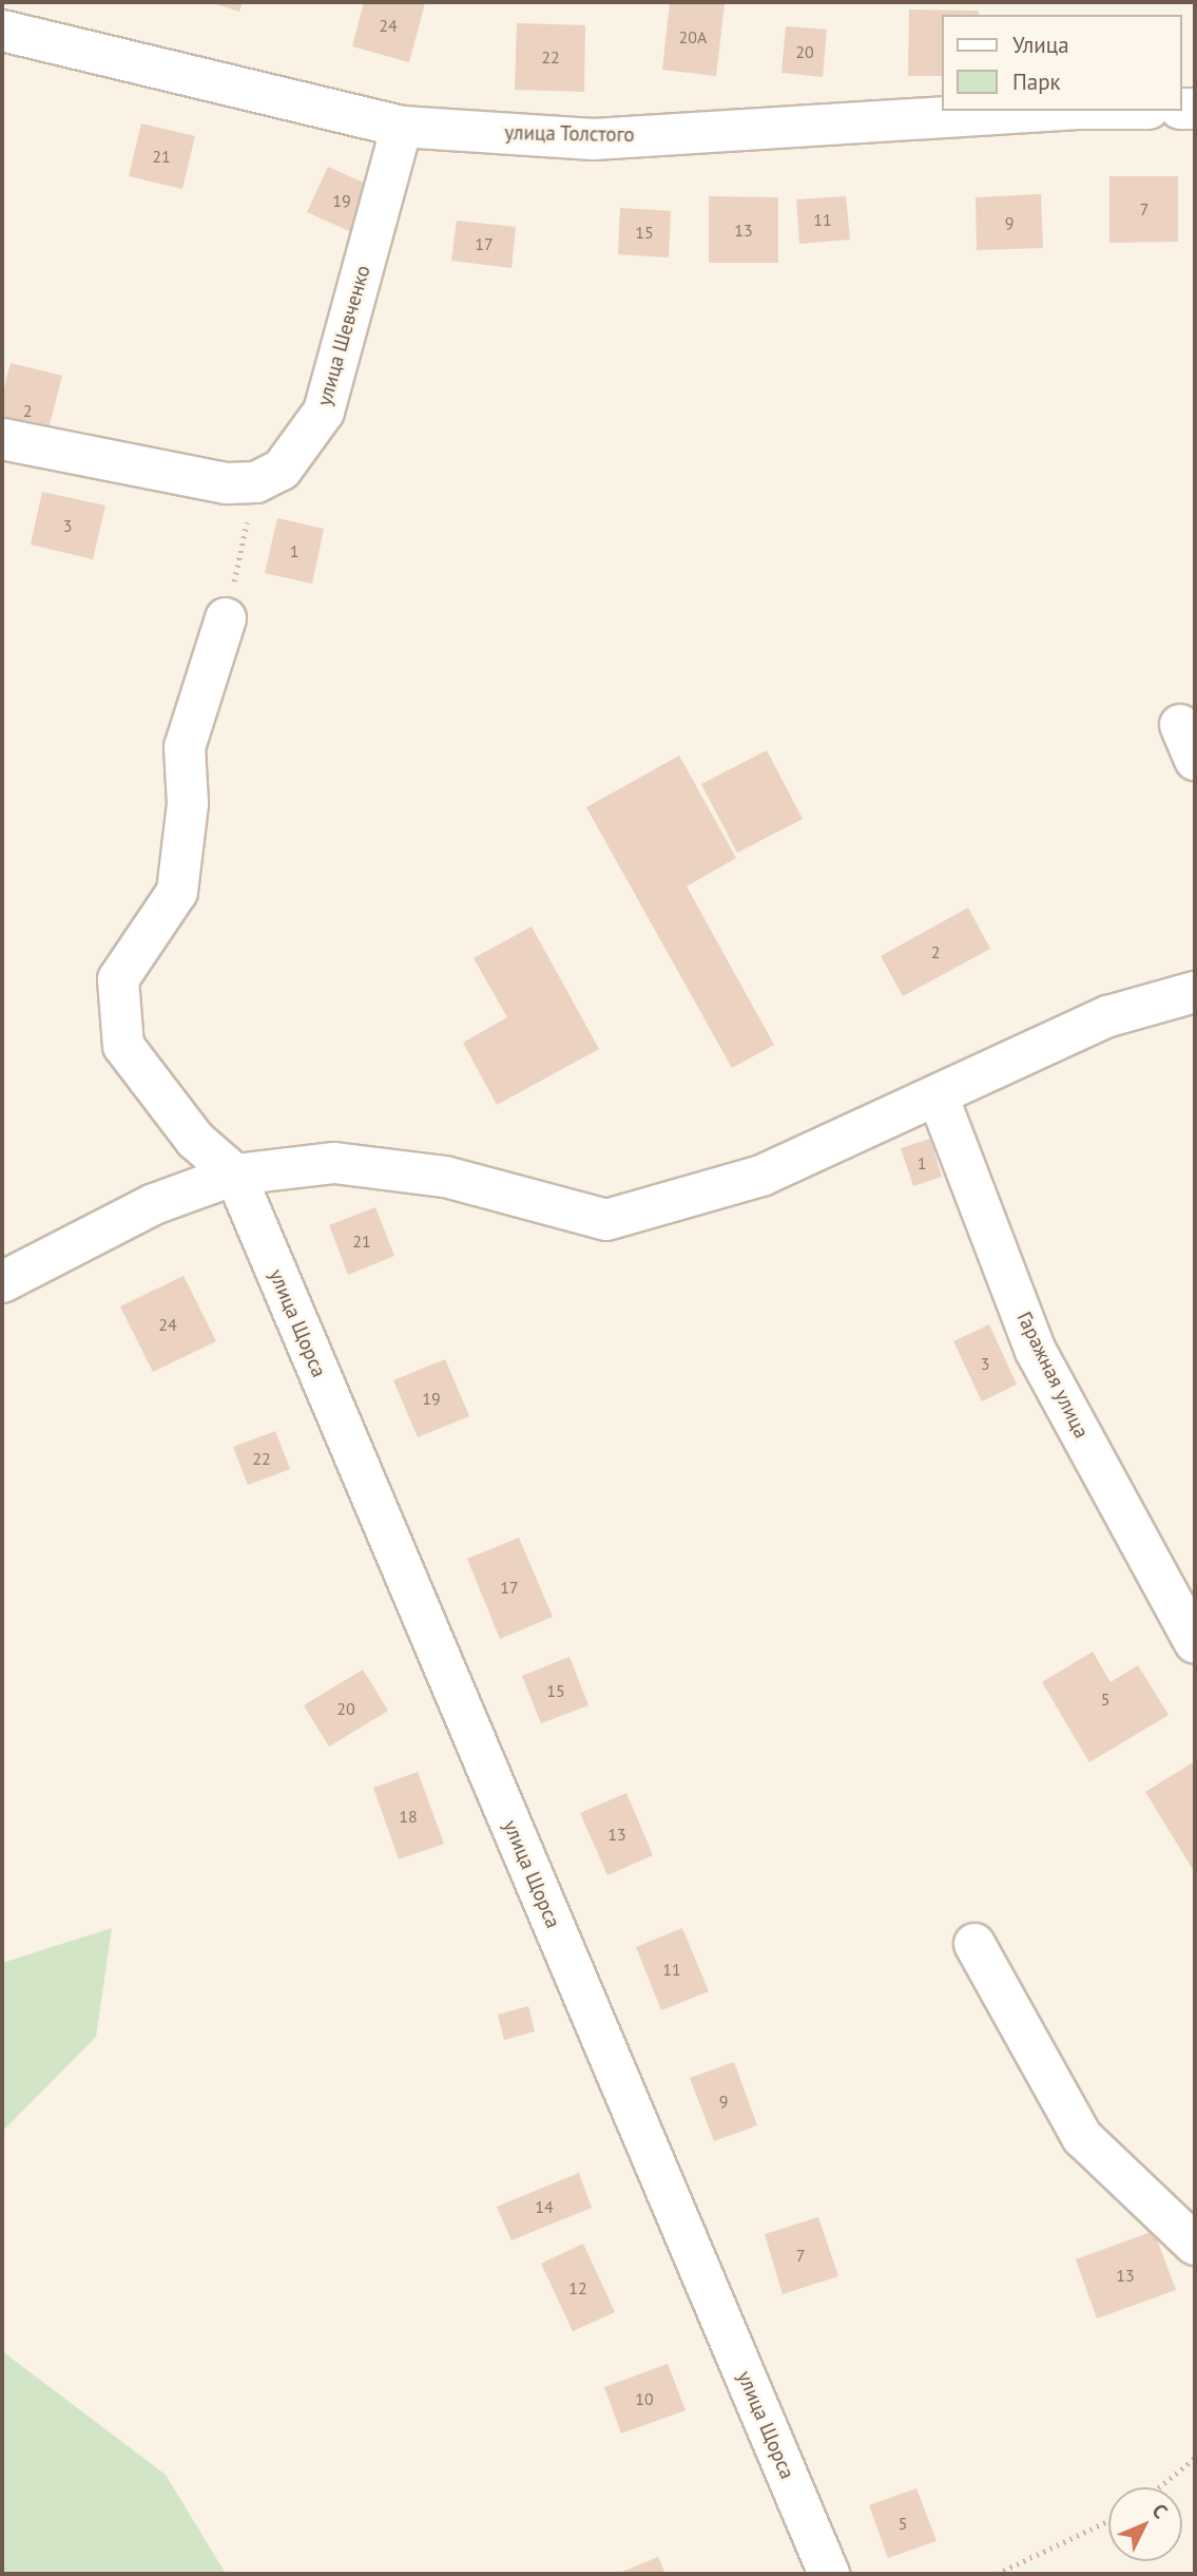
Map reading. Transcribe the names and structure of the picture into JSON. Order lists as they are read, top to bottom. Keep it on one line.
{"streets":{"street":["улица Толстого","улица Шевченко","улица Щорса","Гаражная улица"]},"crossings":[["улица Толстого","улица Шевченко"]],"house_numbers":["24","20А","20","22","21","19","7","11","9","13","15","17","2","3","1","2","1","21","24","3","19","22","17","15","5","20","18","13","11","9","14","7","13","12","10","5"],"legend":["Улица","Парк"],"north":"top right"}
